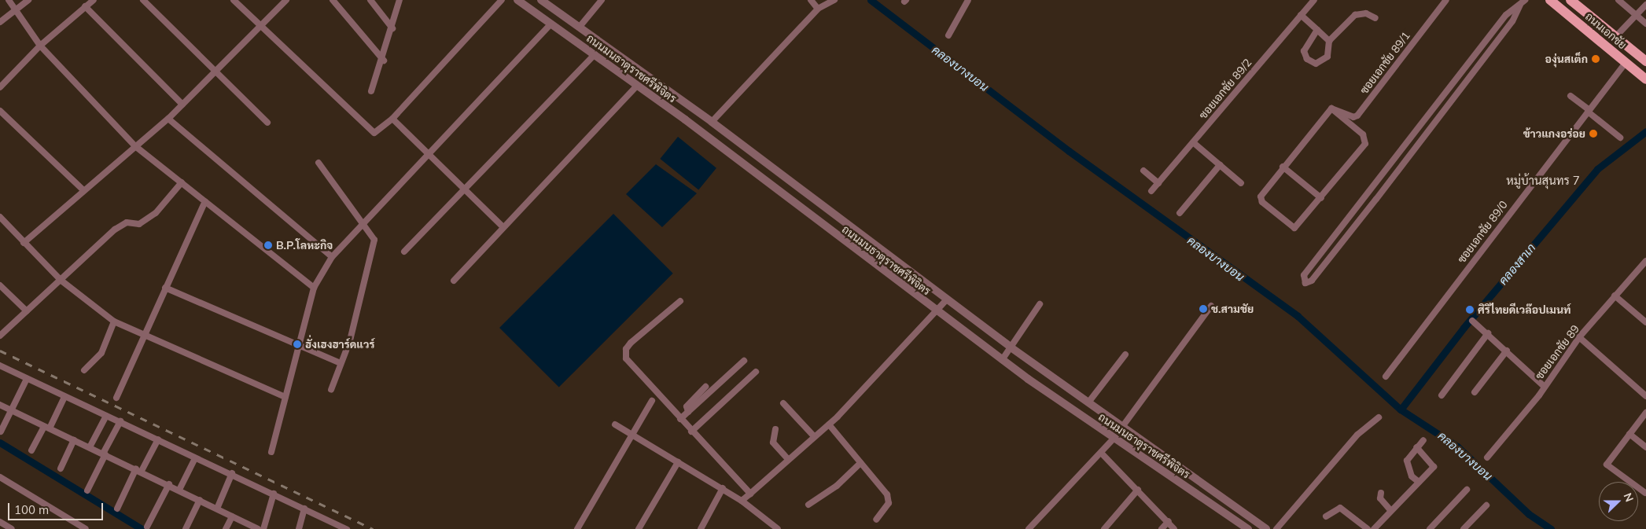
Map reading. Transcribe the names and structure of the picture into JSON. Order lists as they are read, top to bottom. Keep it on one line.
{"streets":{"main road":["ถนนเอกชัย"],"street":["ซอยเอกชัย 89/1","ถนนมนธาตุราชศรีพิจิตร","ซอยเอกชัย 89/2","ซอยเอกชัย 89/0","ซอยเอกชัย 89"]},"crossings":[["ถนนเอกชัย","ซอยเอกชัย 89/0"]],"districts":["หมู่บ้านสุนทร 7"],"water":["คลองบางบอน","คลองสาเก"],"places":["องุ่นสเต็ก","ข้าวแกงอร่อย","B.P.โลหะกิจ","ช.สามชัย","ศิริไทยดีเวล๊อปเมนท์","ฮั่งเฮงฮาร์ดแวร์"],"scale_bar":"100 m","north":"right"}
